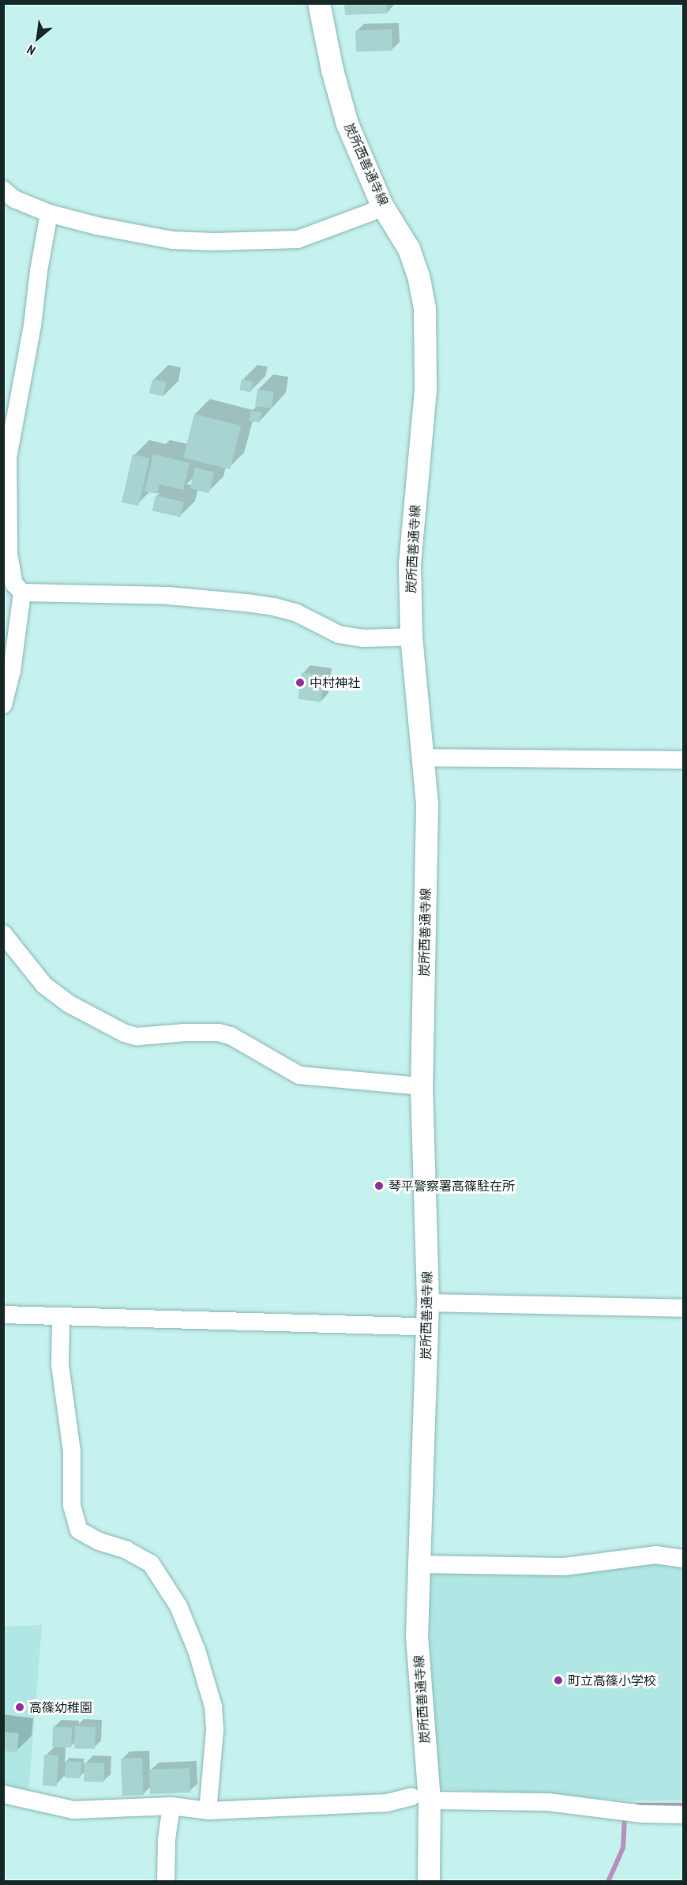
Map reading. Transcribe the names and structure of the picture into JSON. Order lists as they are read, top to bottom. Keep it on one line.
{"streets":{"main road":["炭所西善通寺線"]},"places":["中村神社","琴平警察署高篠駐在所","町立高篠小学校","高篠幼稚園"],"north":"bottom left"}
